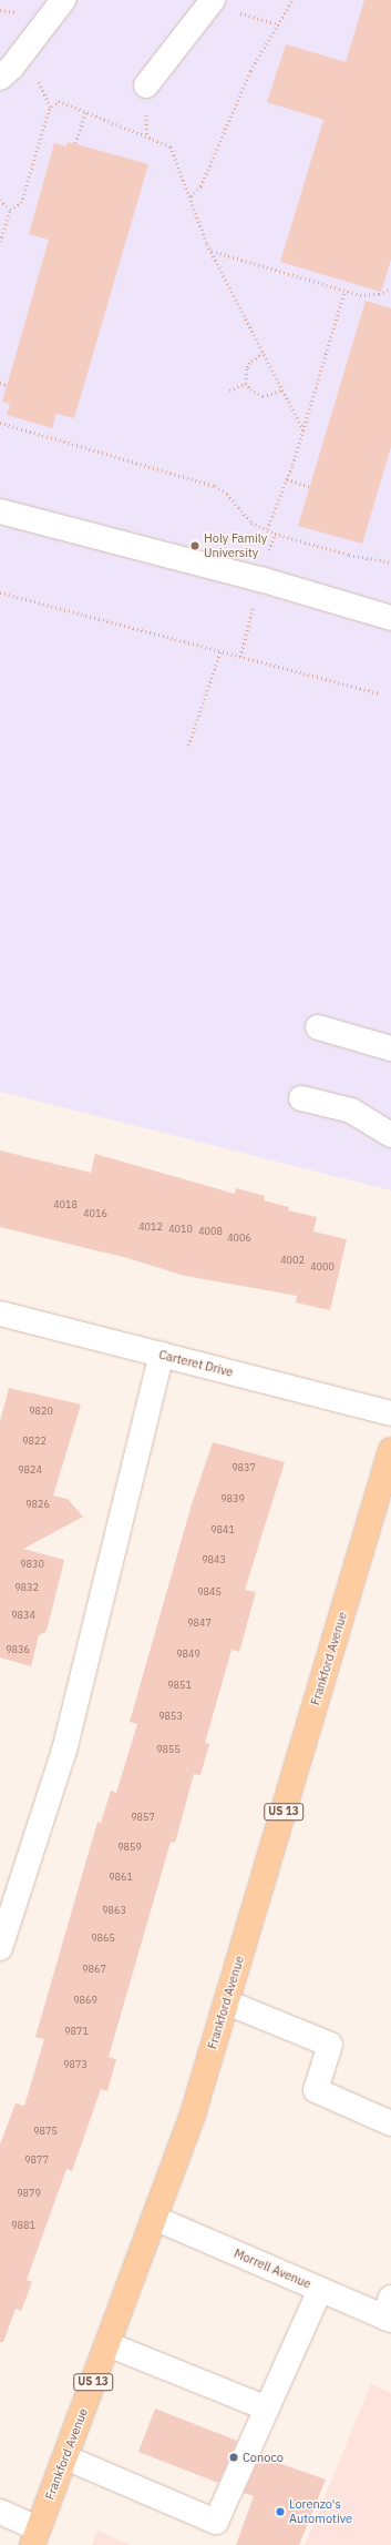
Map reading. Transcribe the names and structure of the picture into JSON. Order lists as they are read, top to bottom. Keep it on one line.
{"streets":{"main road":["Frankford Avenue","US 13"],"street":["Carteret Drive","Morrell Avenue"]},"crossings":[["Frankford Avenue","Morrell Avenue"]],"places":["Holy Family University","Conoco","Lorenzo's Automotive"],"house_numbers":["4018","4016","4012","4010","4008","4006","4002","4000","9820","9822","9837","9824","9839","9826","9841","9843","9830","9832","9845","9834","9847","9836","9849","9851","9853","9855","9857","9859","9861","9863","9865","9867","9869","9871","9873","9875","9877","9879","9881"]}
